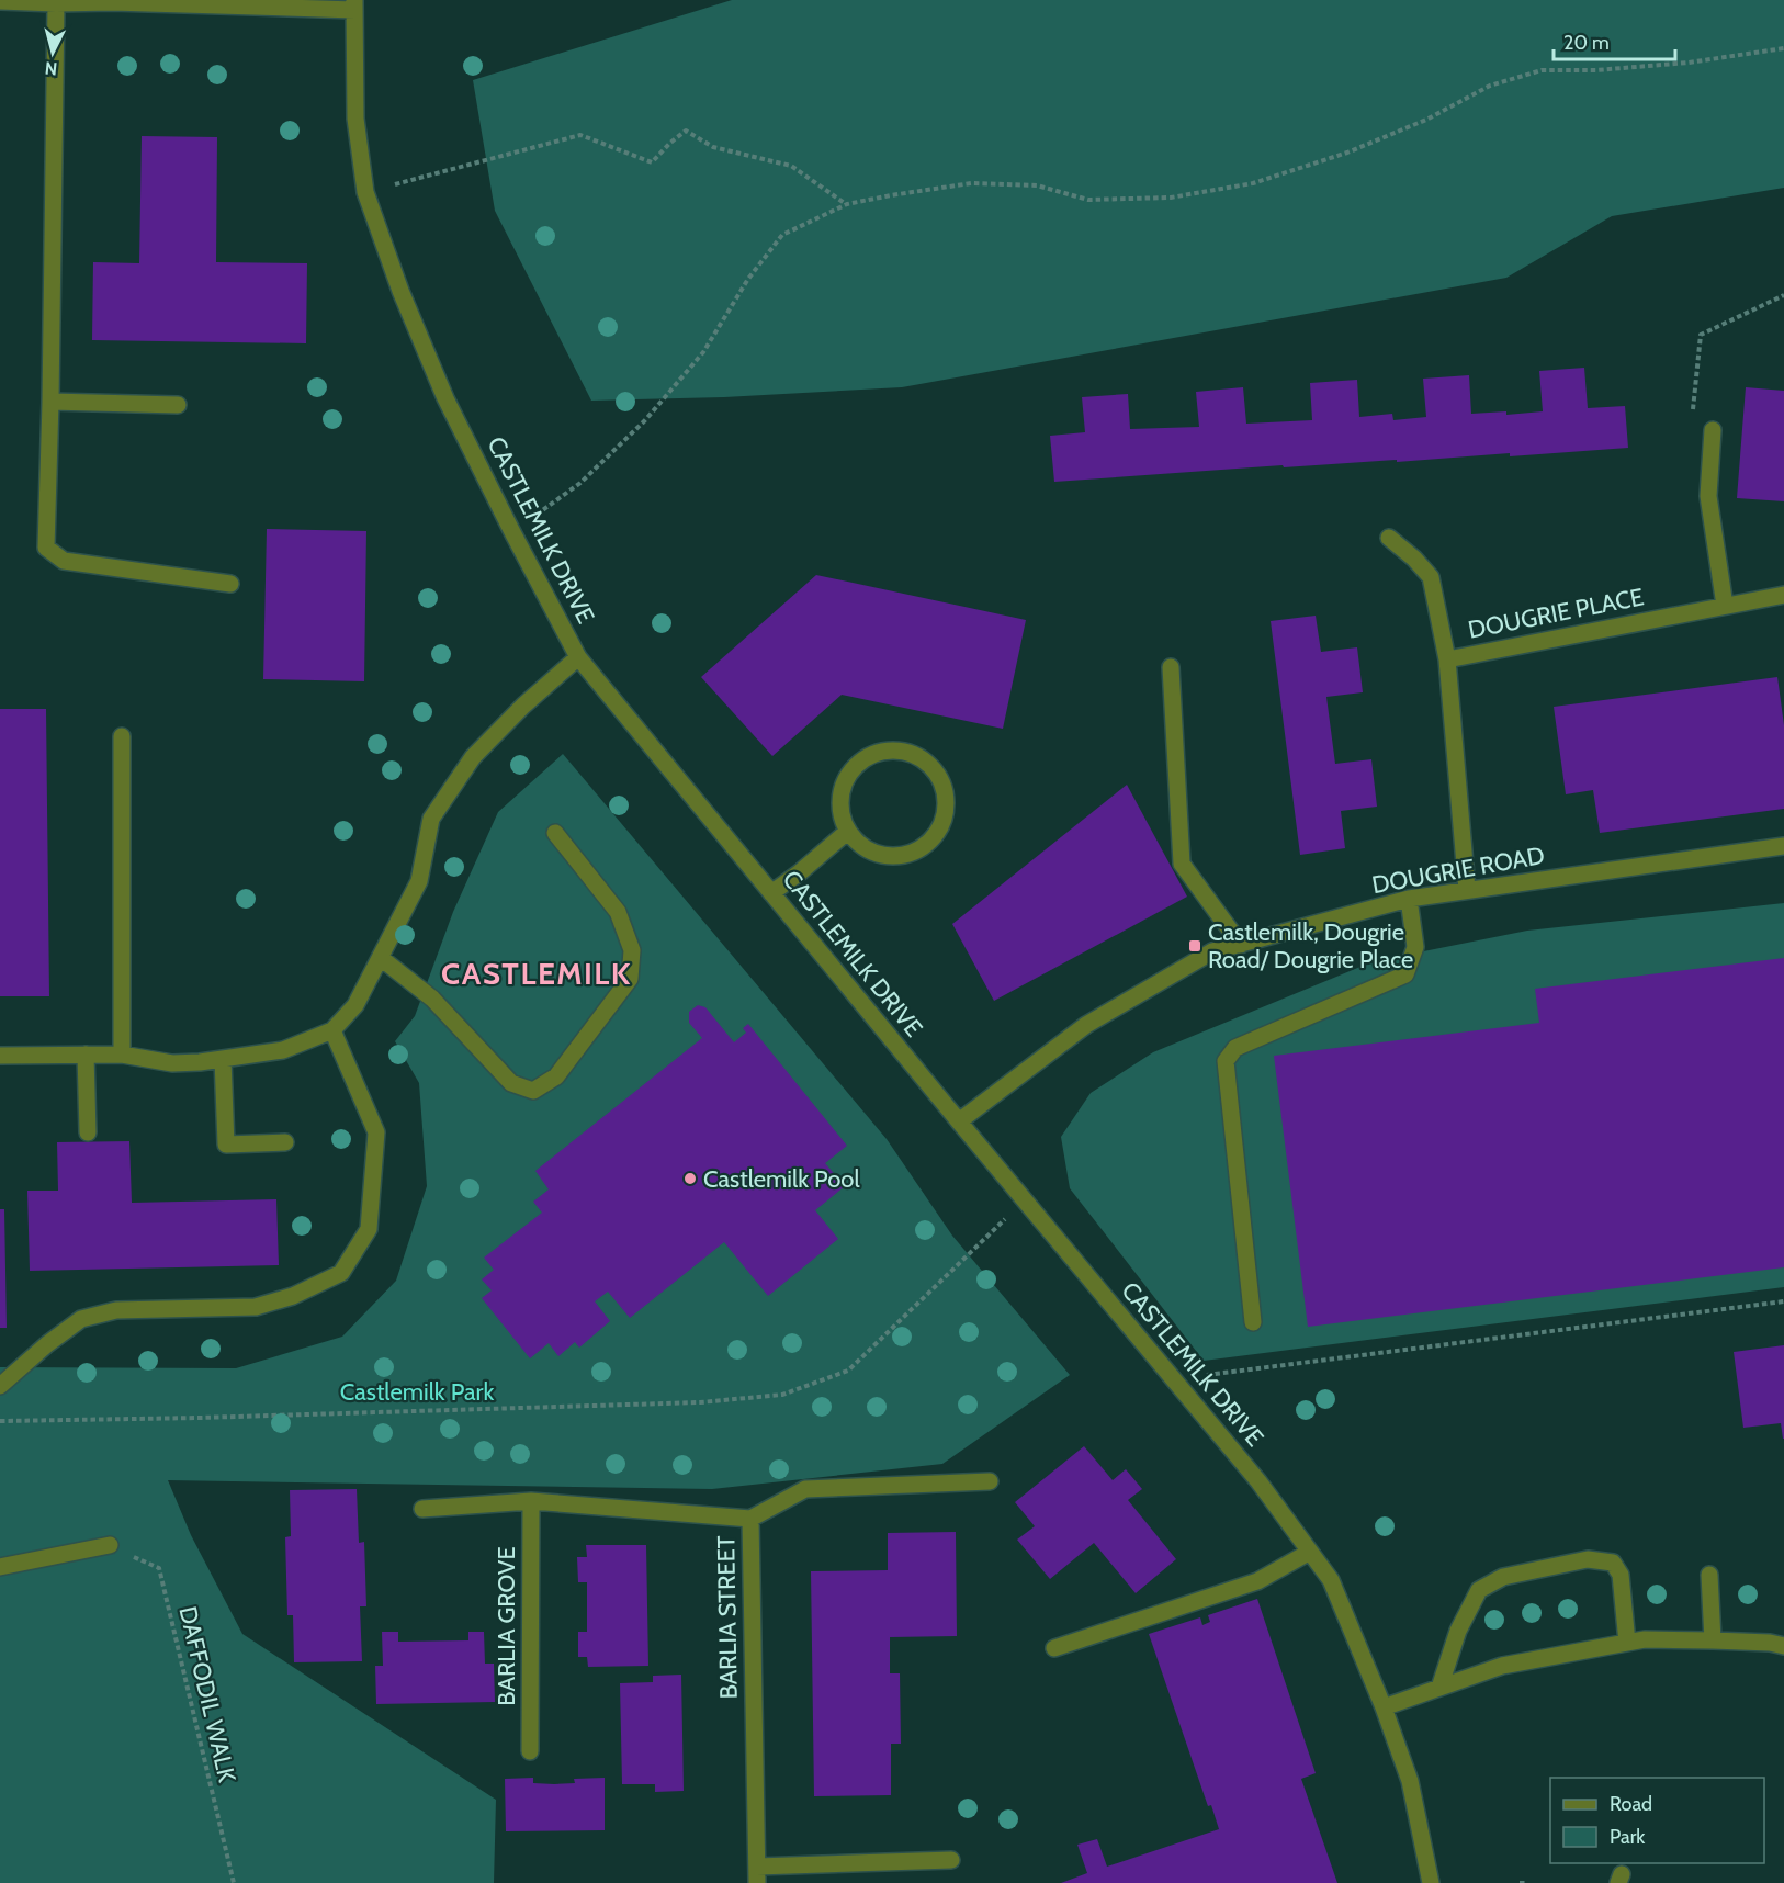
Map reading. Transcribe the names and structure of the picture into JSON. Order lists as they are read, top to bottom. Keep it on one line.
{"streets":{"street":["CASTLEMILK DRIVE","DOUGRIE PLACE","DOUGRIE ROAD","BARLIA STREET","BARLIA GROVE"],"path":["DAFFODIL WALK"]},"crossings":[["CASTLEMILK DRIVE","DOUGRIE ROAD"],["DOUGRIE PLACE","DOUGRIE ROAD"]],"districts":["CASTLEMILK"],"parks":["Castlemilk Park"],"places":{"transit":["Castlemilk, Dougrie Road/ Dougrie Place"],"other":["Castlemilk Pool"]},"legend":["Road","Park"],"scale_bar":"20 m","north":"bottom"}
